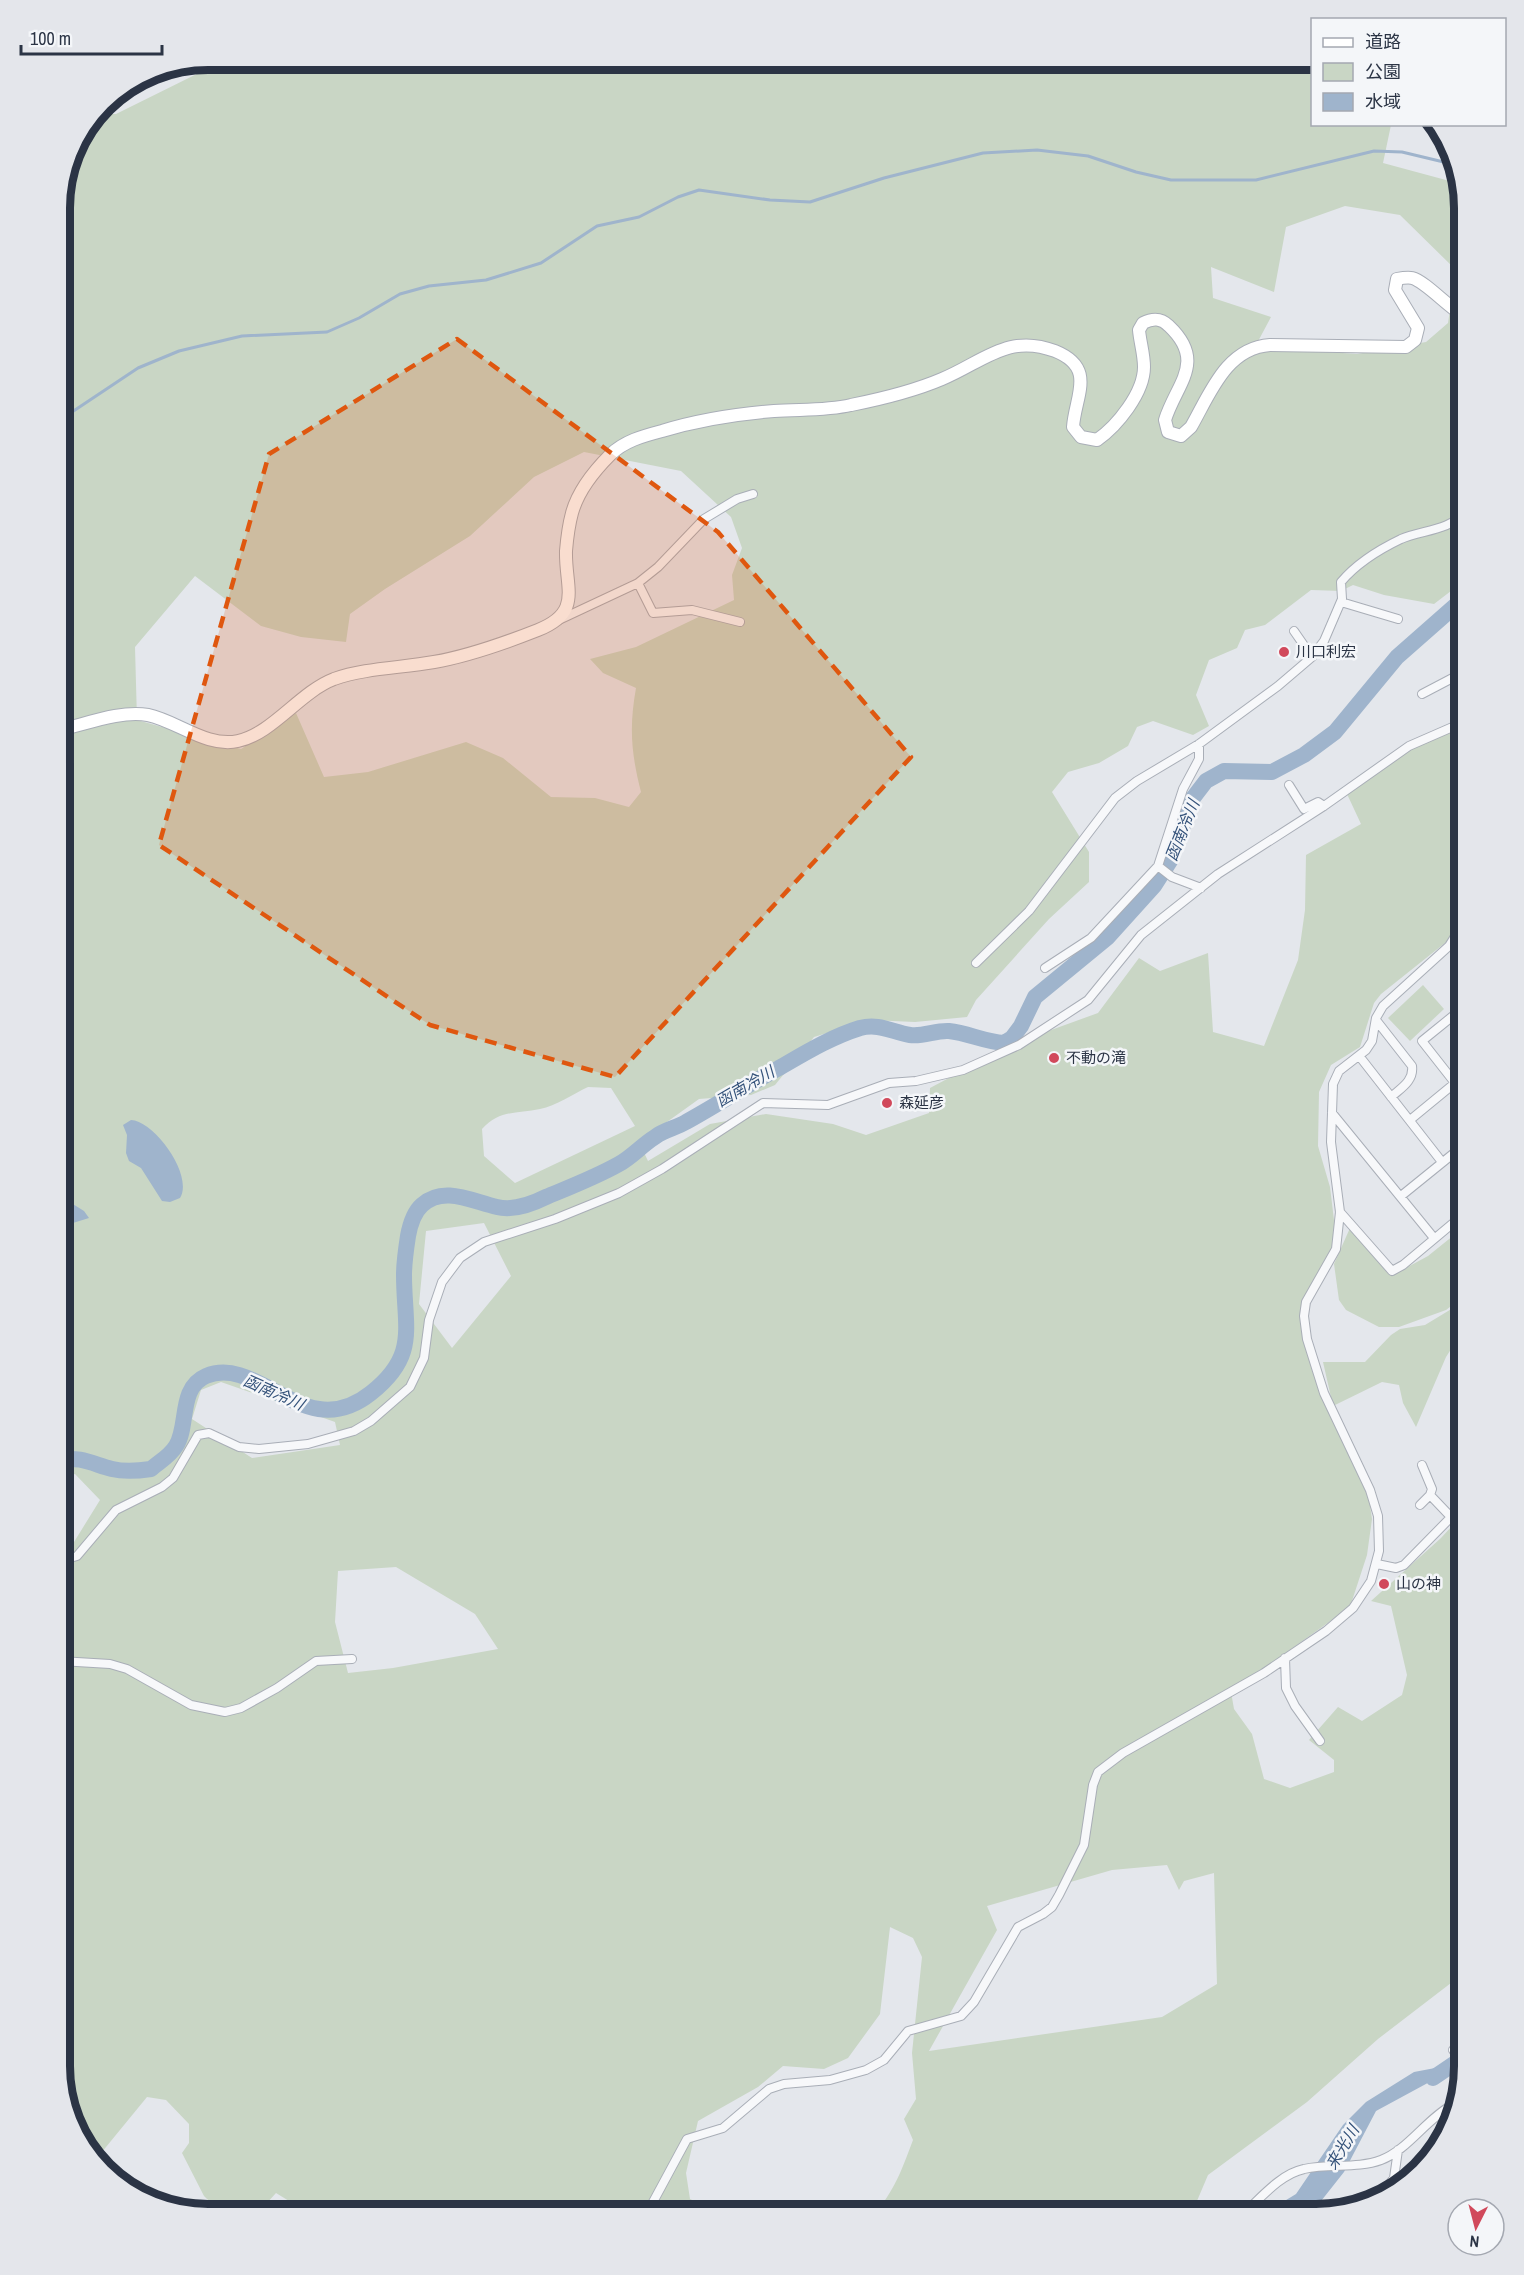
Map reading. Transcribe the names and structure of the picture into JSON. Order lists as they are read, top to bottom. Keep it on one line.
{"water":["函南冷川","来光川"],"places":["川口利宏","不動の滝","森延彦","山の神"],"legend":["道路","公園","水域"],"scale_bar":"100 m","north":"bottom"}
